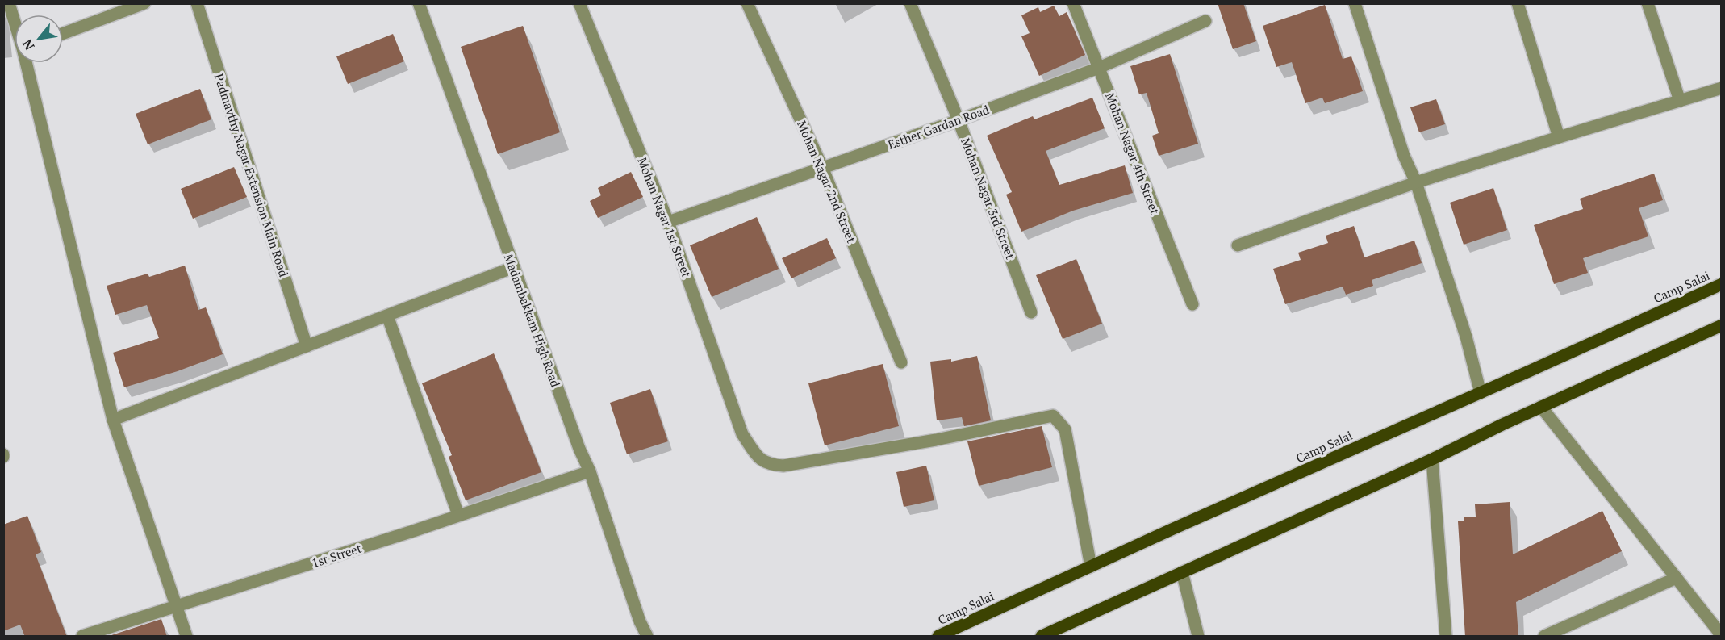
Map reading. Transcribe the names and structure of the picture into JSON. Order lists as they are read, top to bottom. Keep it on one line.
{"streets":{"main road":["Camp Salai"],"street":["Esther Gardan Road","Mohan Nagar 4th Street","Padmavthy Nagar Extension Main Road","Mohan Nagar 2nd Street","Mohan Nagar 3rd Street","Mohan Nagar 1st Street","Madambakkam High Road","1st Street"]},"crossings":[["Esther Gardan Road","Mohan Nagar 4th Street"],["Esther Gardan Road","Mohan Nagar 2nd Street"],["Esther Gardan Road","Mohan Nagar 3rd Street"],["Esther Gardan Road","Mohan Nagar 1st Street"],["Mohan Nagar 1st Street","Camp Salai"],["Madambakkam High Road","1st Street"]],"north":"bottom left"}
